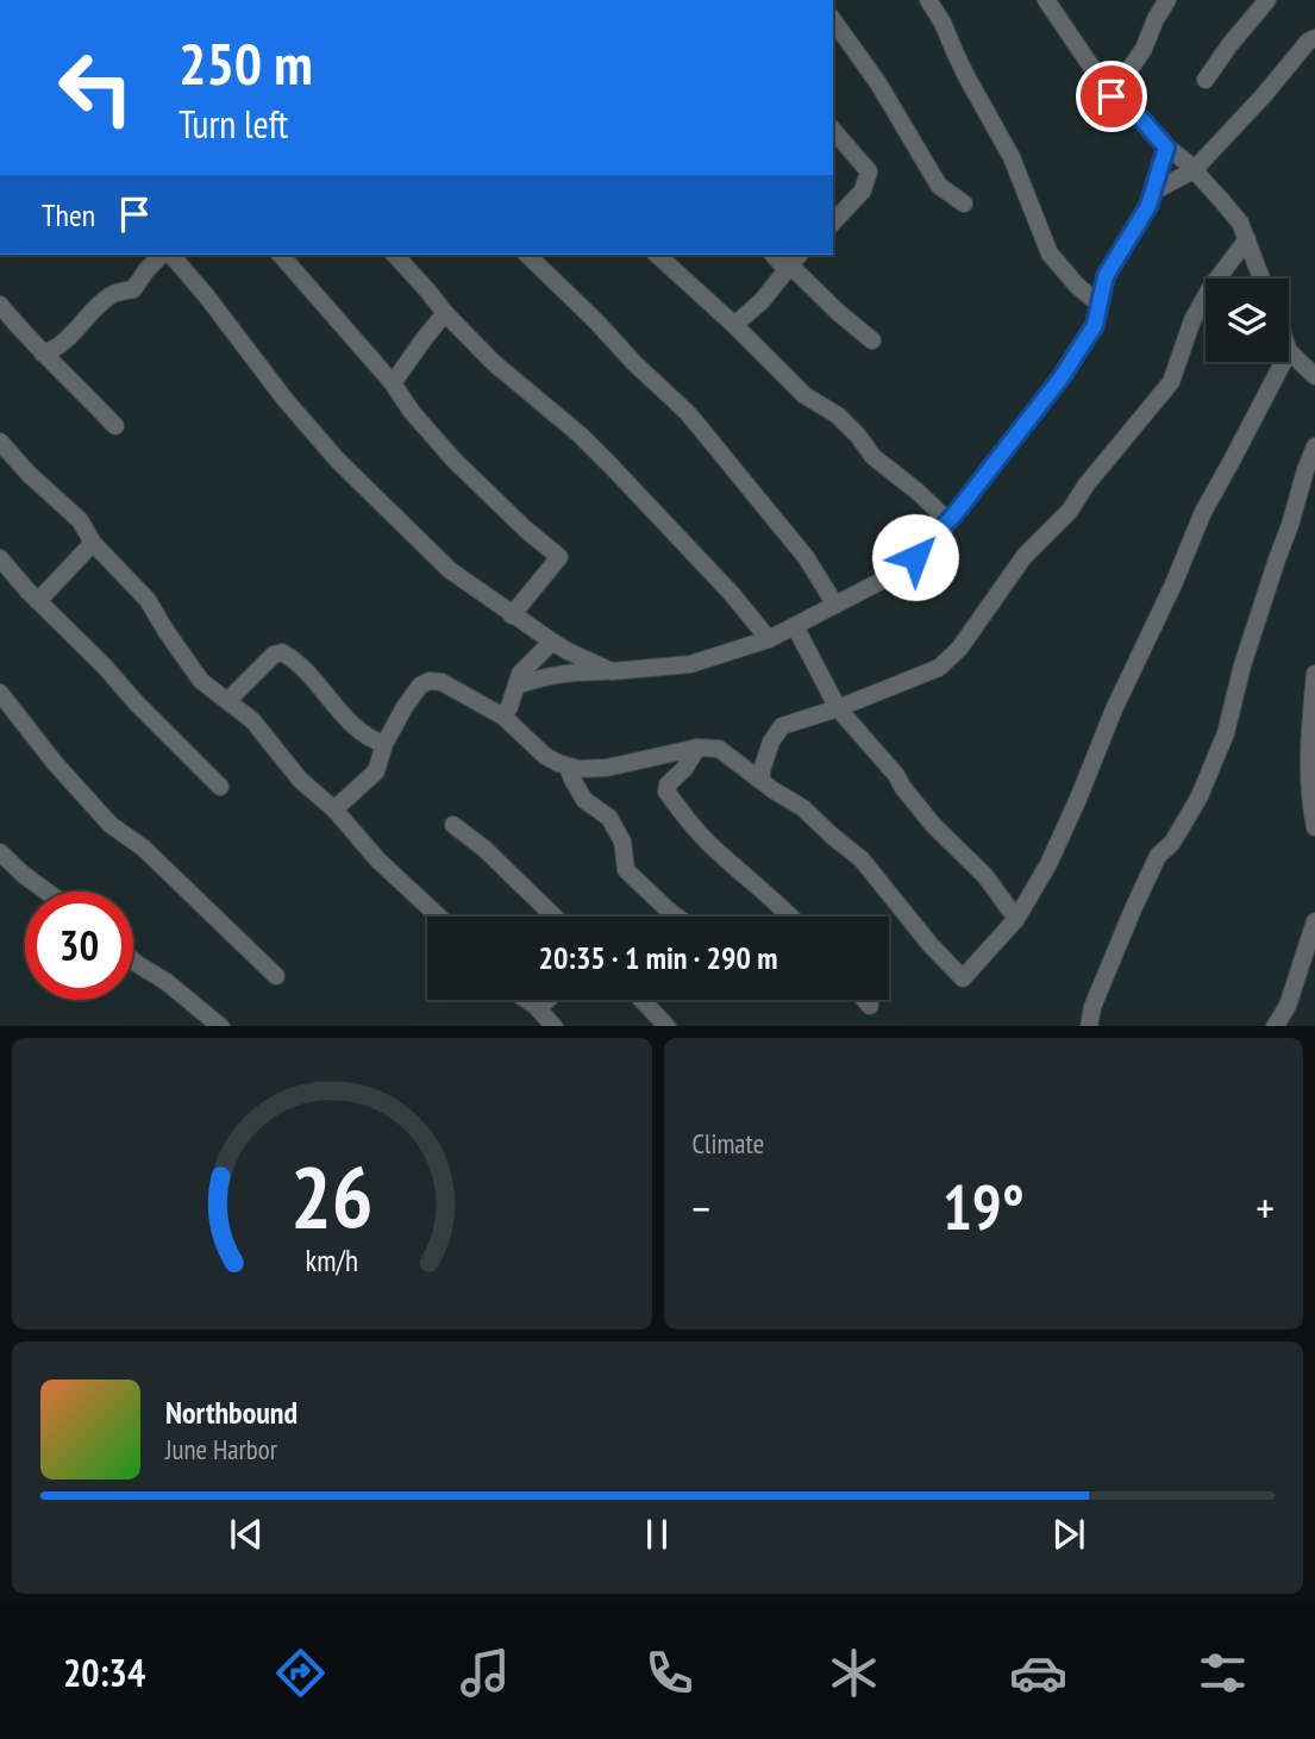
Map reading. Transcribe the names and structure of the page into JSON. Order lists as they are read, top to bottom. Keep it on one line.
{"page":{"turn":["250 m","Turn left"],"then":"Then","limit":"30","trip":"20:35 · 1 min · 290 m","tile":"Climate","heat":["−","19°","+"],"song":["Northbound","June Harbor"],"tabs":"20:34","gauge":["26","km/h"]}}
